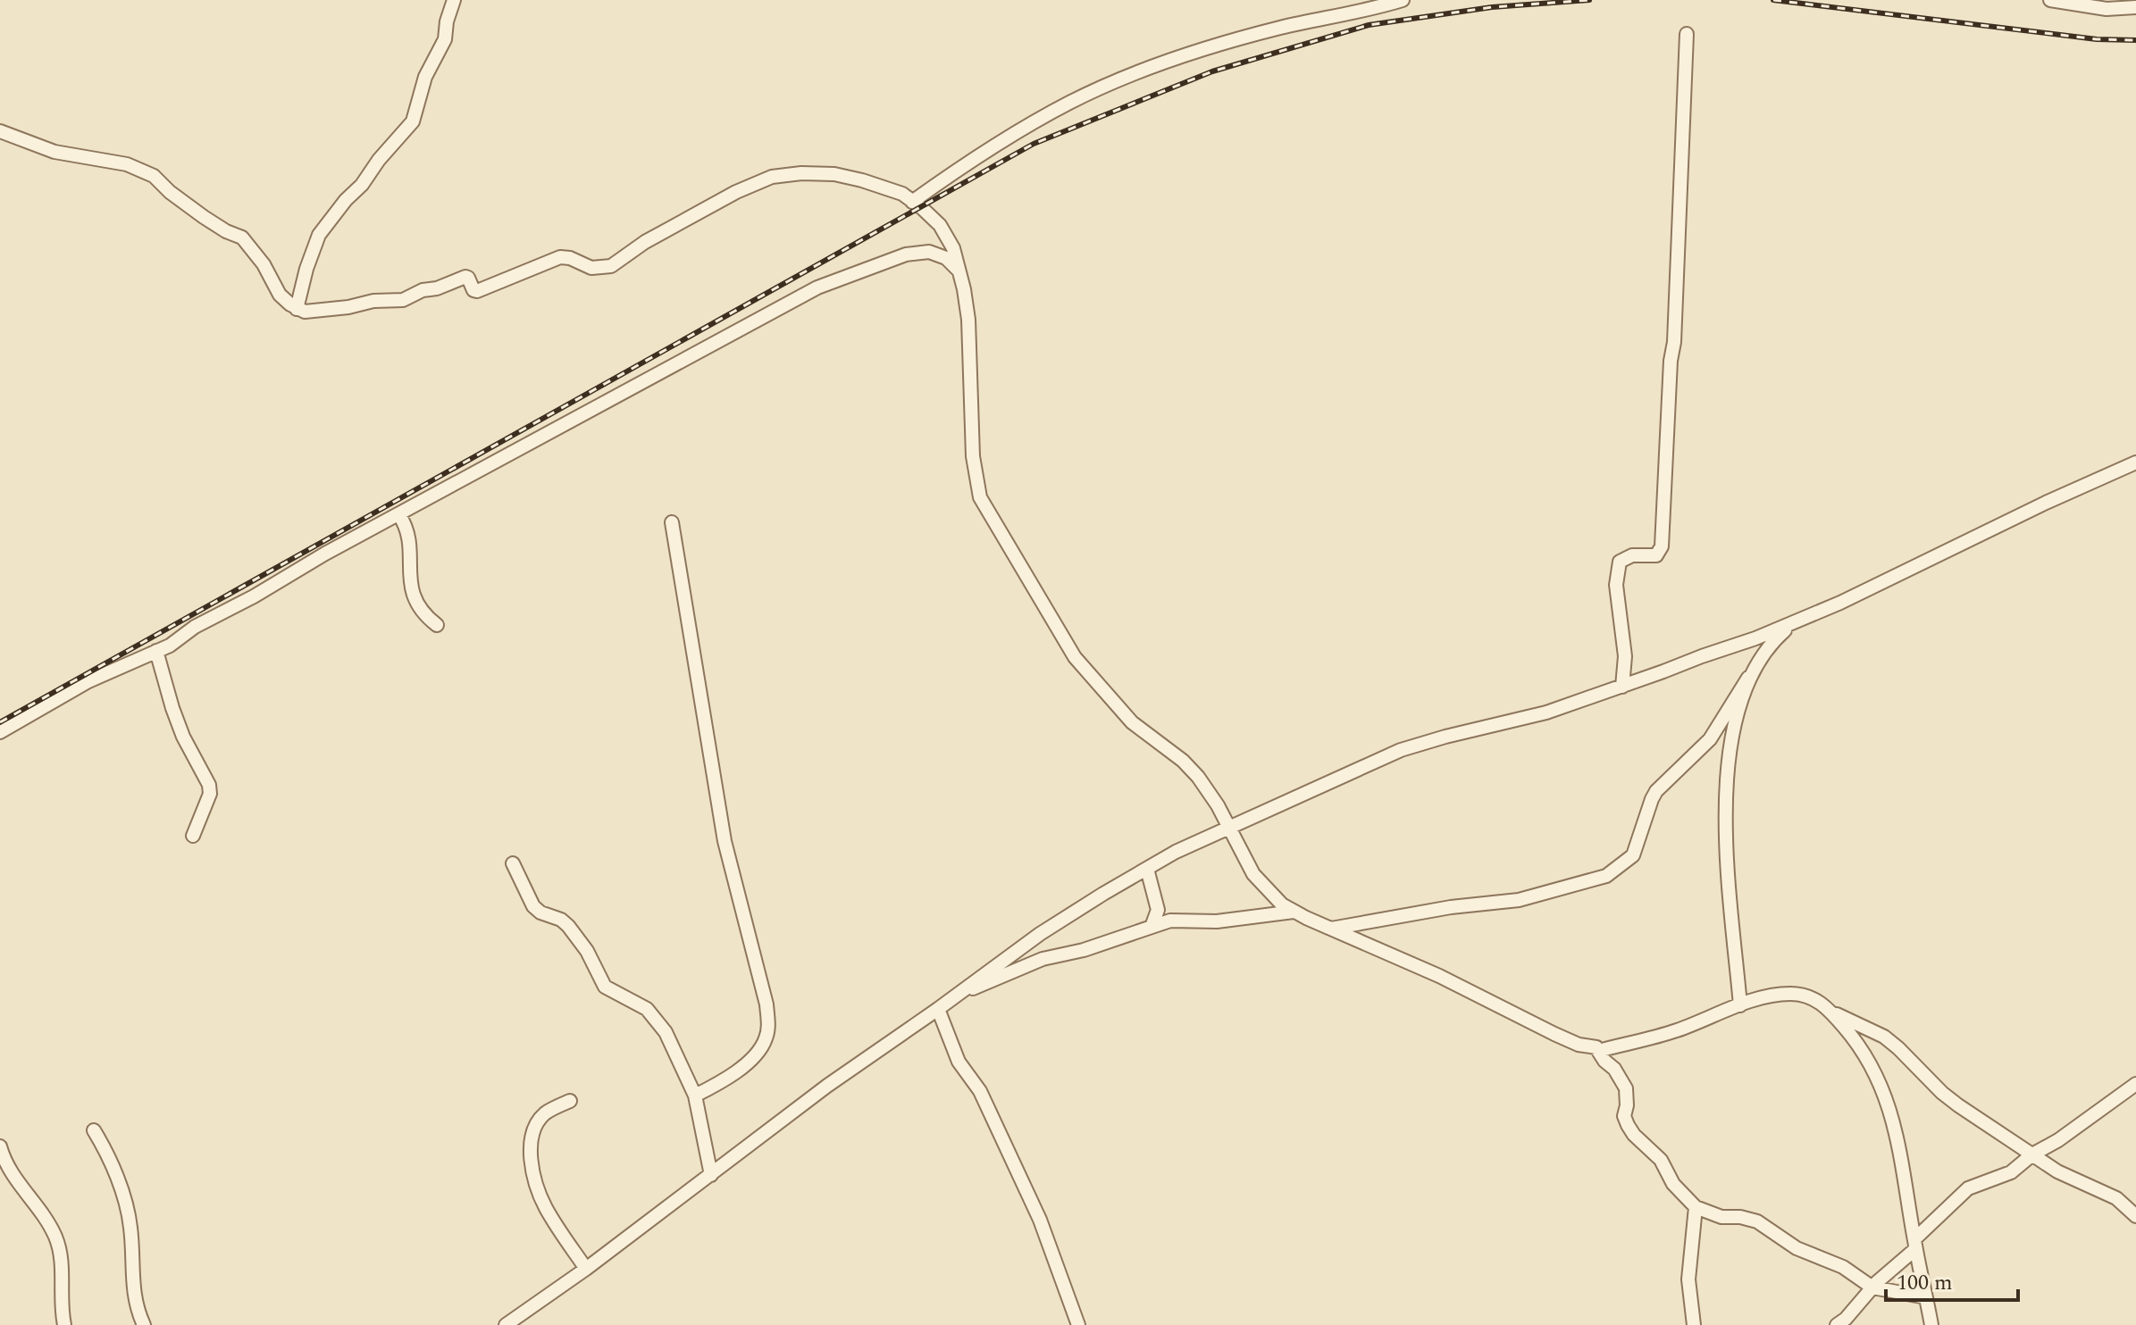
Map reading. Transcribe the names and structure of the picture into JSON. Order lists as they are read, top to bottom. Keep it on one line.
{"scale_bar":"100 m"}
